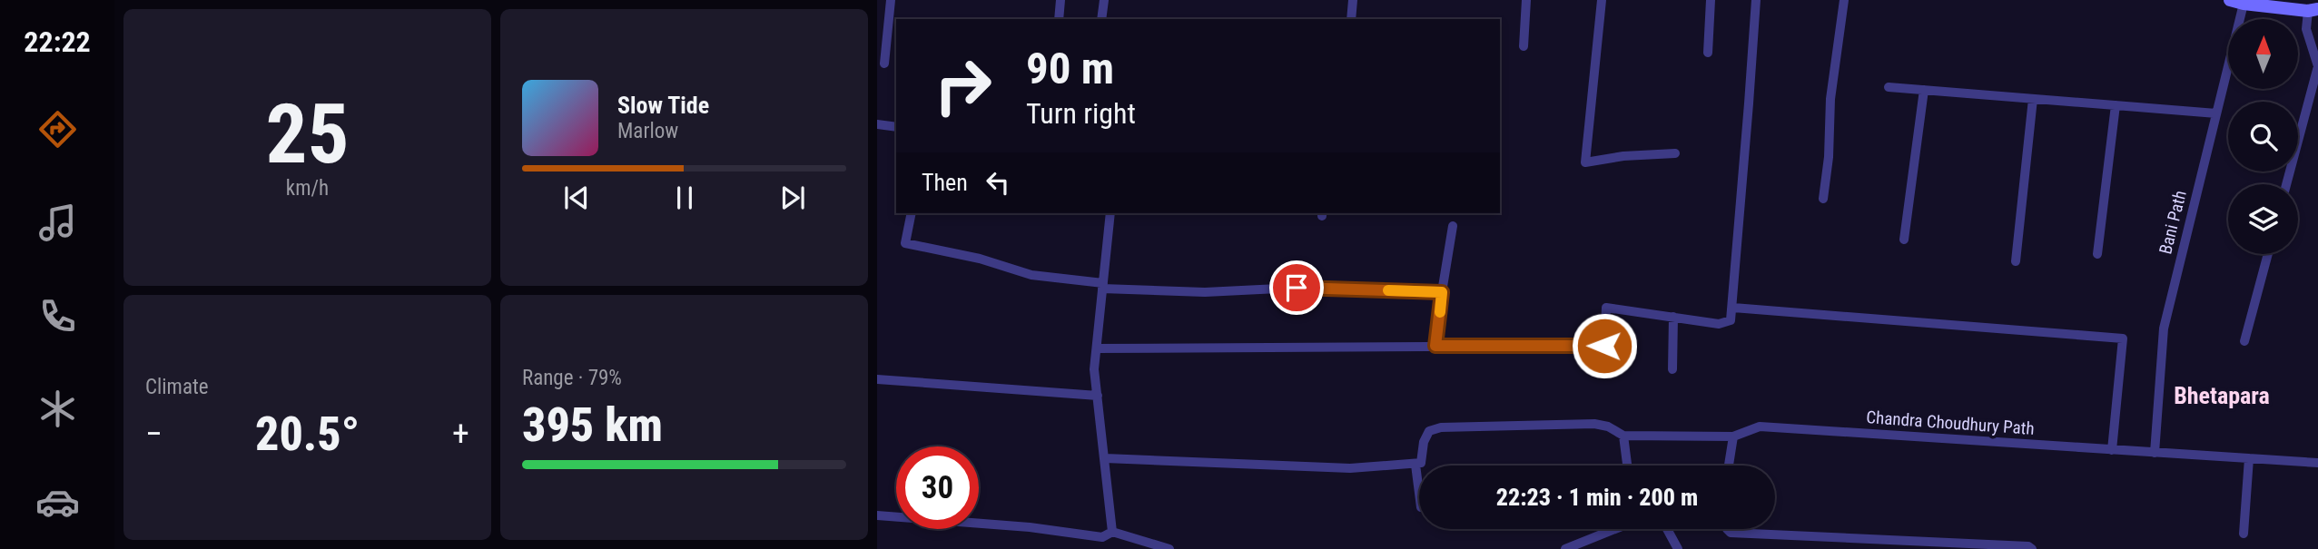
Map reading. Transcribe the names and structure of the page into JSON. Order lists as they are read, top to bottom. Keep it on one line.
{"streets":{"street":["Bani Path","Chandra Choudhury Path"]},"crossings":[["Bani Path","Chandra Choudhury Path"]],"districts":["Bhetapara"],"north":"top","page":{"tabs":"22:22","tile":[["25","km/h"],"Climate",["Range · 79%","395 km"]],"turn":["90 m","Turn right"],"song":["Slow Tide","Marlow"],"then":"Then","heat":["−","20.5°","+"],"limit":"30","trip":"22:23 · 1 min · 200 m"}}
